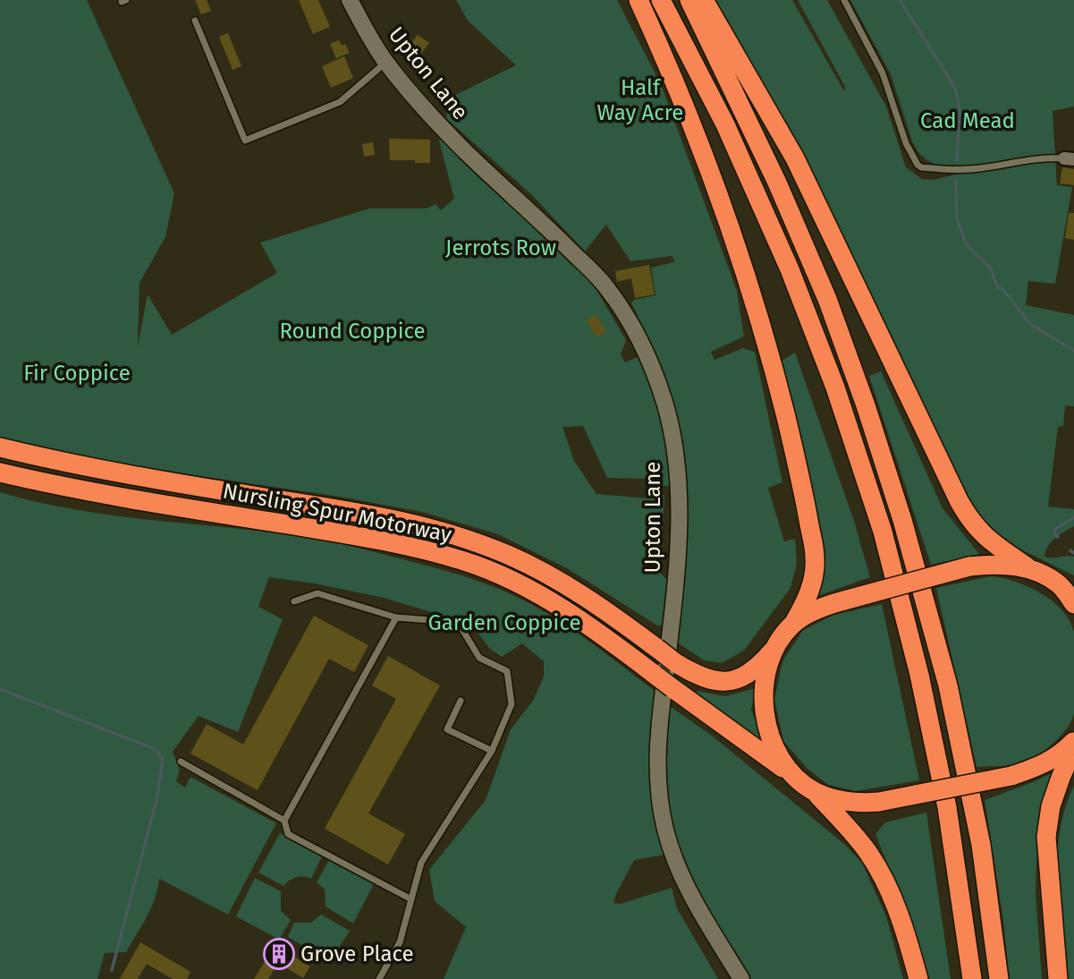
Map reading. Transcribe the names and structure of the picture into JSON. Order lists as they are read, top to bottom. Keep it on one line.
{"streets":{"highway":["Nursling Spur Motorway"],"street":["Upton Lane"]},"parks":["Half Way Acre","Cad Mead","Jerrots Row","Round Coppice","Fir Coppice","Garden Coppice"],"places":{"building":["Grove Place"]}}
